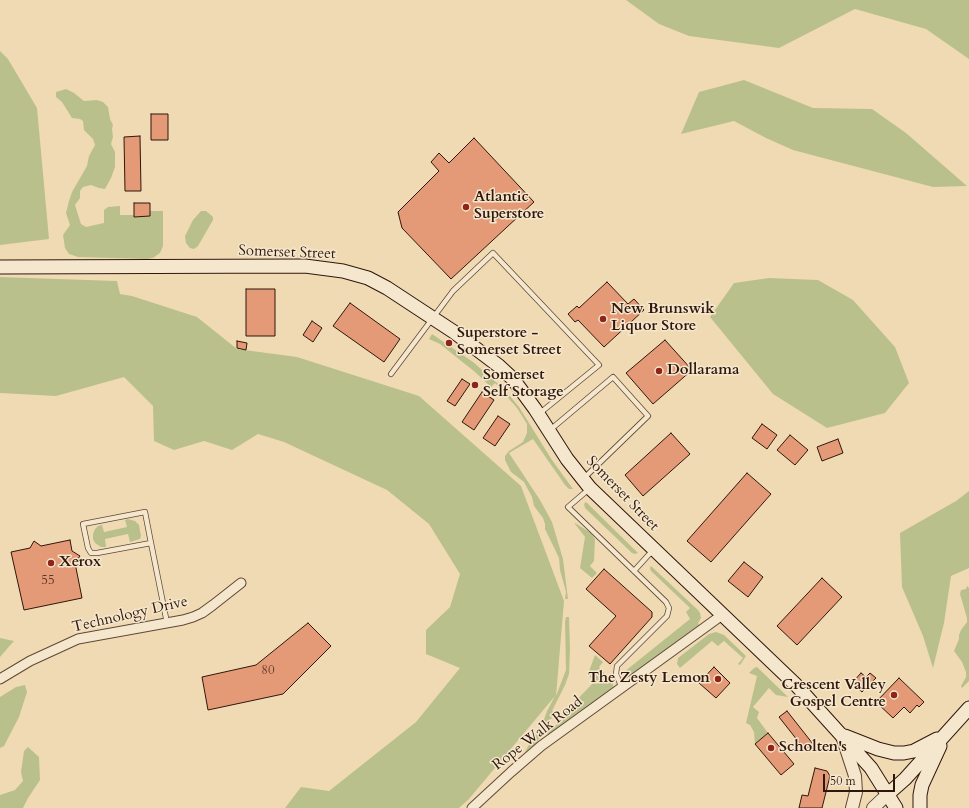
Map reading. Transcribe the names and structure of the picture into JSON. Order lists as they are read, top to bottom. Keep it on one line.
{"streets":{"main road":["Somerset Street"],"street":["Technology Drive","Rope Walk Road"]},"crossings":[["Somerset Street","Rope Walk Road"]],"places":["Atlantic Superstore","New Brunswik Liquor Store","Superstore - Somerset Street","Dollarama","Somerset Self Storage","Xerox","The Zesty Lemon","Crescent Valley Gospel Centre","Scholten's"],"house_numbers":["55","80"],"scale_bar":"50 m"}
